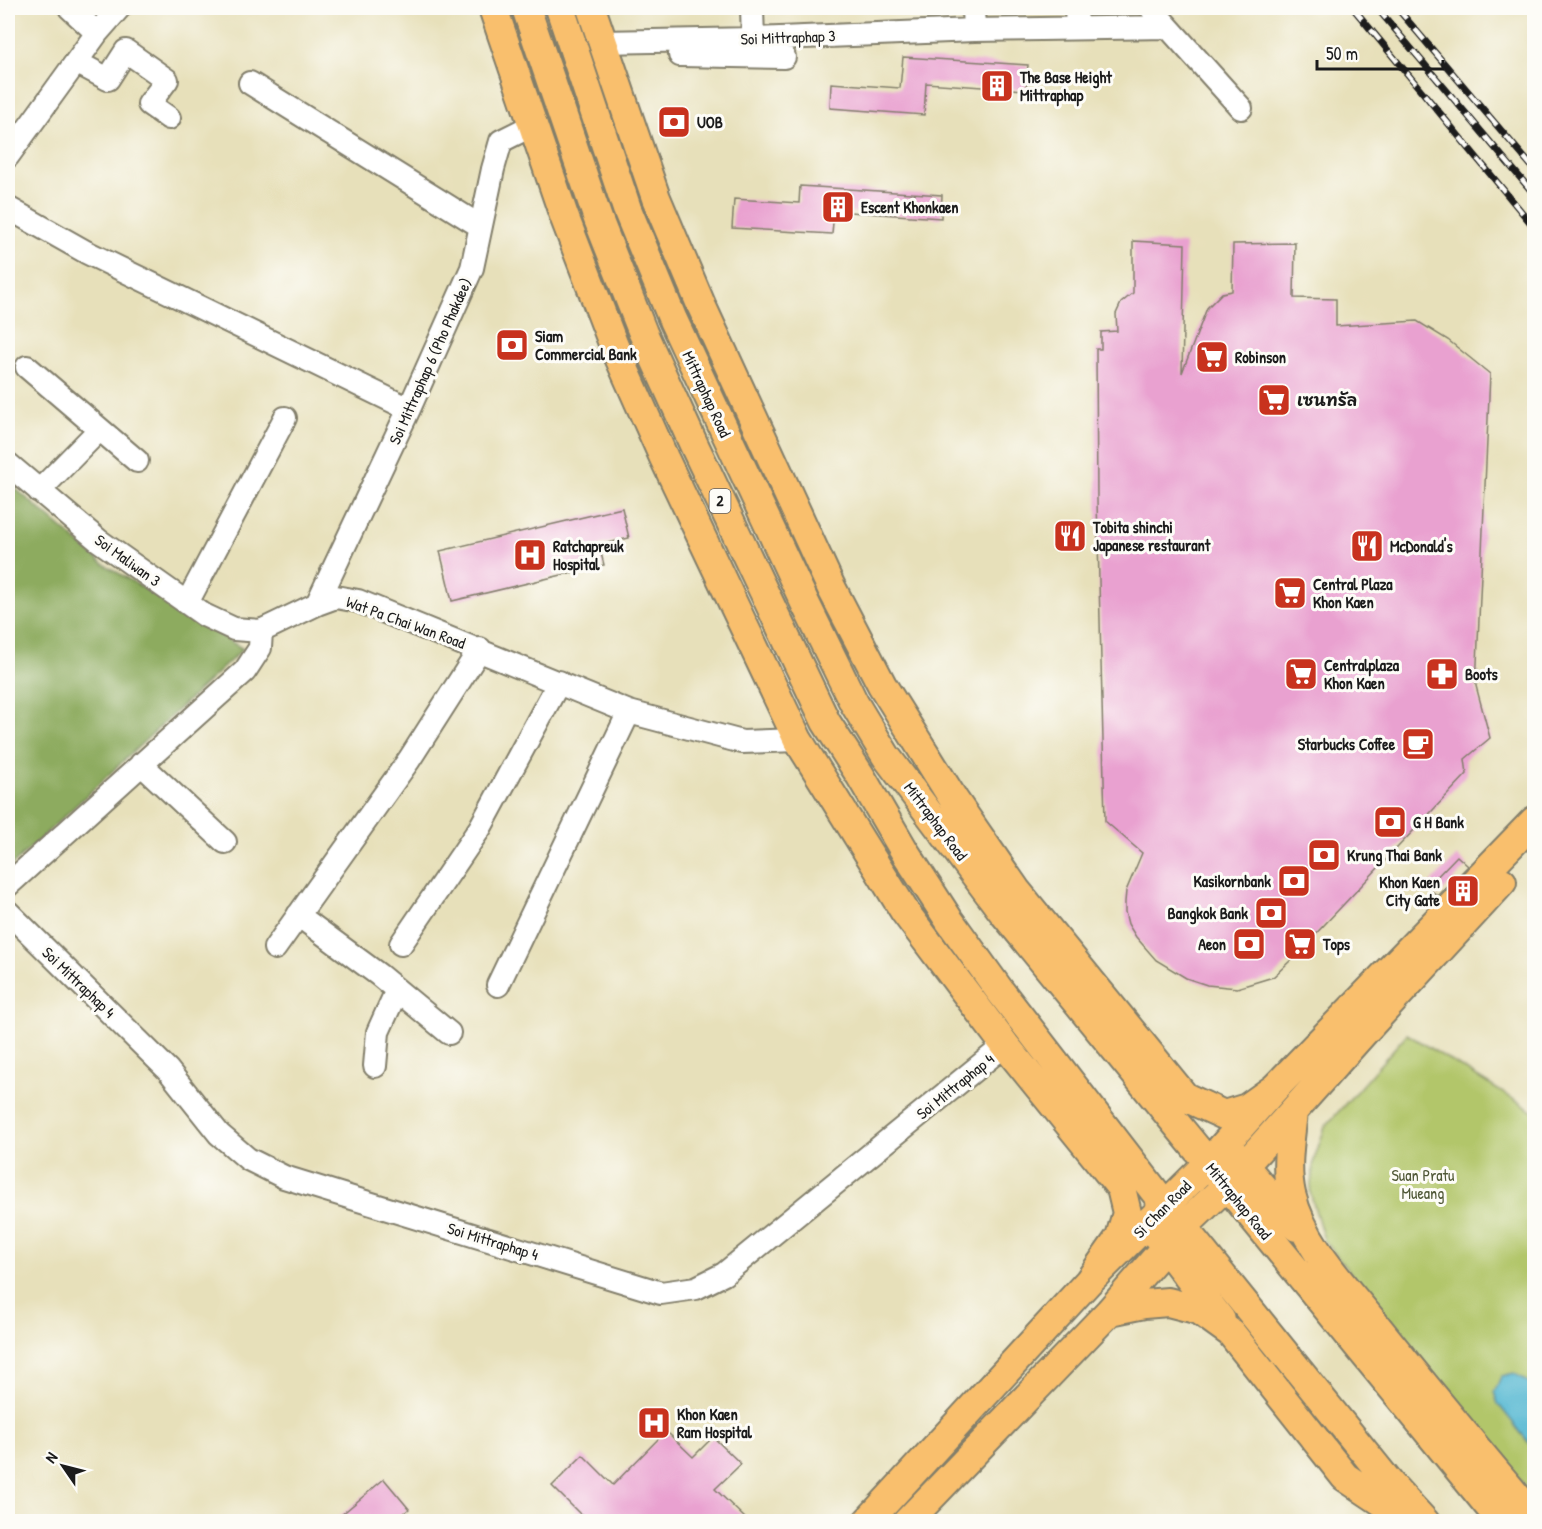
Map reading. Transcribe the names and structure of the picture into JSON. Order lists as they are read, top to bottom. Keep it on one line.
{"streets":{"main road":["Mittraphap Road","2","Si Chan Road"],"street":["Soi Mittraphap 3","Soi Mittraphap 6 (Pho Phakdee)","Soi Maliwan 3","Wat Pa Chai Wan Road","Soi Mittraphap 4"]},"crossings":[["Soi Mittraphap 3","Mittraphap Road"],["Soi Mittraphap 6 (Pho Phakdee)","2"],["Soi Mittraphap 6 (Pho Phakdee)","Wat Pa Chai Wan Road"],["Mittraphap Road","Si Chan Road"],["2","Wat Pa Chai Wan Road"],["Soi Maliwan 3","Wat Pa Chai Wan Road"]],"parks":["Suan Pratu Mueang"],"places":{"building":["The Base Height Mittraphap","Escent Khonkaen","Khon Kaen City Gate"],"bank":["UOB","Siam Commercial Bank","G H Bank","Krung Thai Bank","Kasikornbank","Bangkok Bank","Aeon"],"supermarket":["Robinson","เซนทรัล","Central Plaza Khon Kaen","Centralplaza Khon Kaen","Tops"],"restaurant":["Tobita shinchi Japanese restaurant","McDonald's"],"hospital":["Ratchapreuk Hospital","Khon Kaen Ram Hospital"],"pharmacy":["Boots"],"cafe":["Starbucks Coffee"]},"scale_bar":"50 m","north":"top left"}
